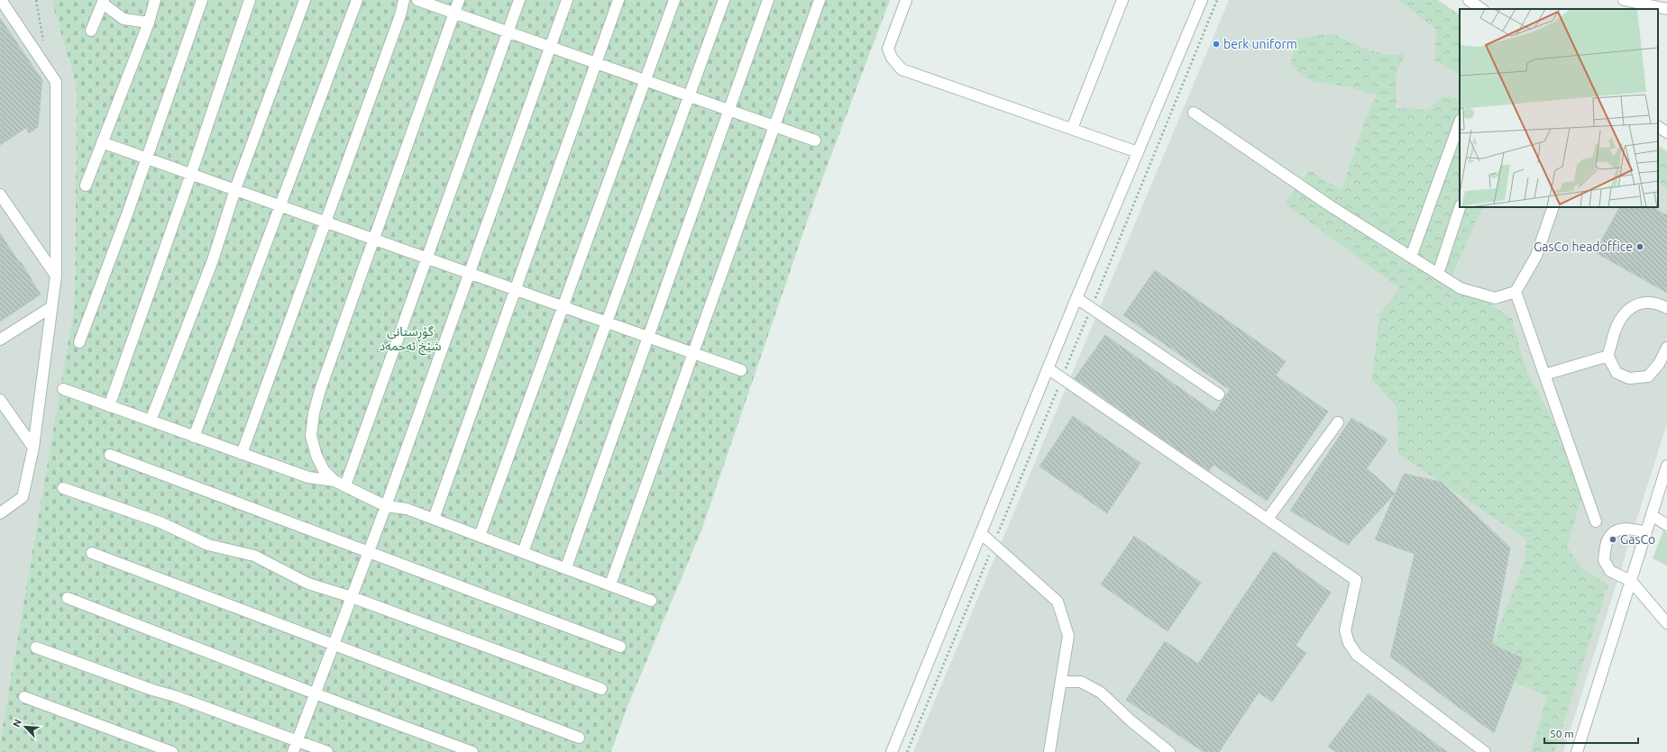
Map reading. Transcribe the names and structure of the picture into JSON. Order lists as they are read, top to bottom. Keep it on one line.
{"parks":["گۆڕستانی شێخ ئەحمەد"],"places":["berk uniform","GasCo headoffice","GasCo"],"scale_bar":"50 m","north":"top left"}
